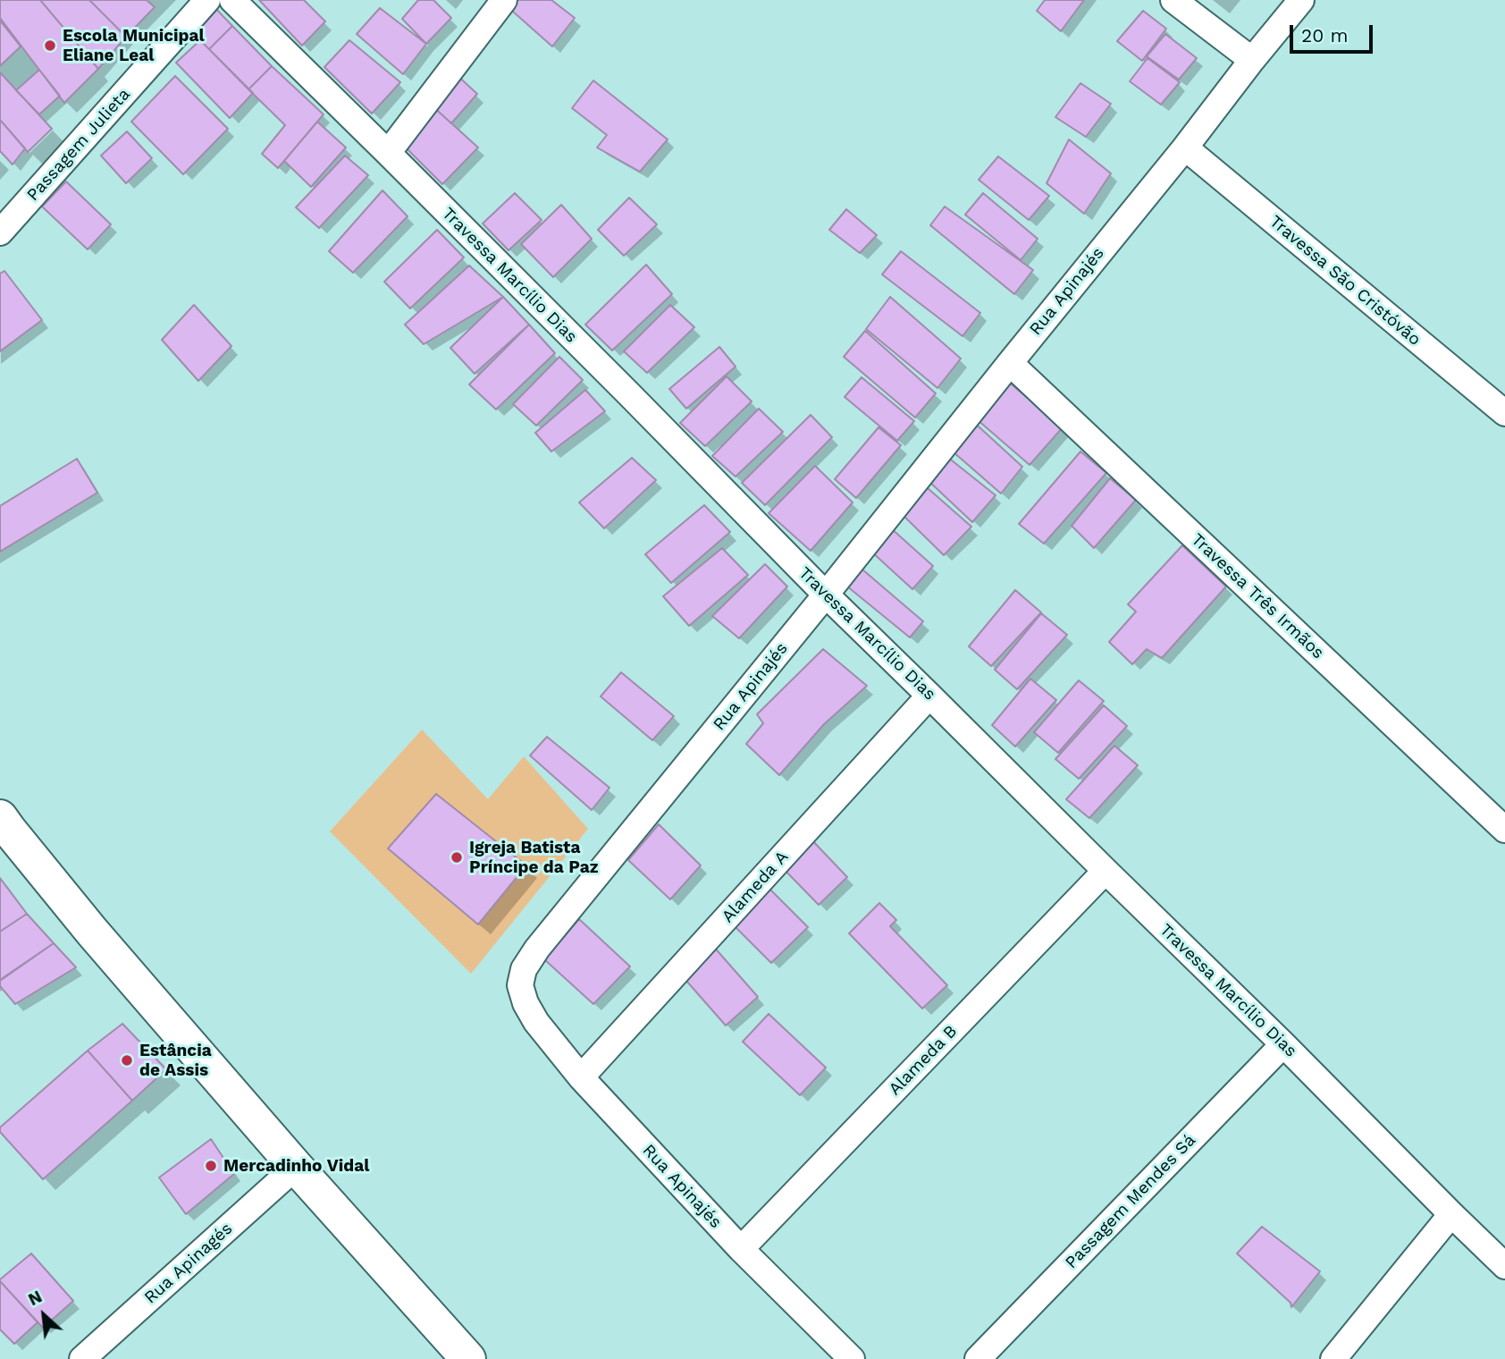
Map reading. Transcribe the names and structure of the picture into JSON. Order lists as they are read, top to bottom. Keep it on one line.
{"streets":{"street":["Passagem Julieta","Travessa Marcílio Dias","Travessa São Cristóvão","Rua Apinajés","Travessa Três Irmãos","Alameda A","Alameda B","Passagem Mendes Sá","Rua Apinagés"]},"crossings":[["Travessa Marcílio Dias","Rua Apinajés"],["Travessa Marcílio Dias","Alameda A"],["Travessa Marcílio Dias","Alameda B"],["Travessa Marcílio Dias","Passagem Mendes Sá"],["Travessa São Cristóvão","Rua Apinajés"],["Rua Apinajés","Travessa Três Irmãos"],["Rua Apinajés","Alameda A"],["Rua Apinajés","Alameda B"]],"places":["Escola Municipal Eliane Leal","Igreja Batista Príncipe da Paz","Estância de Assis","Mercadinho Vidal"],"scale_bar":"20 m","north":"top left"}
